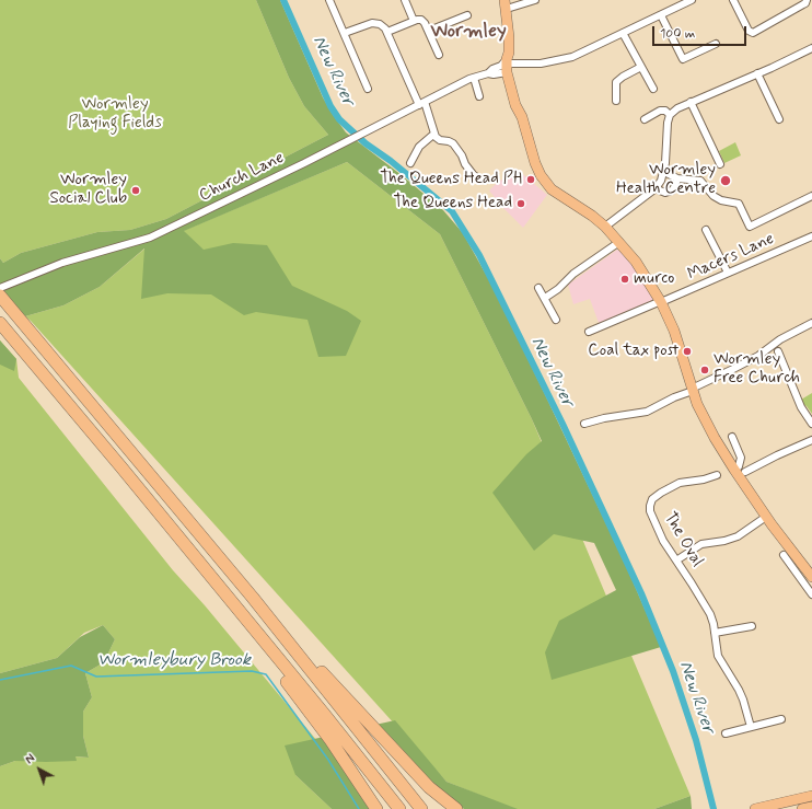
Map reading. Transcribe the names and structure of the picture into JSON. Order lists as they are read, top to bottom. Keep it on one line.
{"streets":{"street":["Church Lane","Macers Lane","The Oval"]},"districts":["Wormley"],"water":["New River","Wormleybury Brook"],"parks":["Wormley Playing Fields"],"places":["The Queens Head PH","Wormley Health Centre","Wormley Social Club","The Queens Head","murco","Coal tax post","Wormley Free Church"],"scale_bar":"100 m","north":"top left"}
